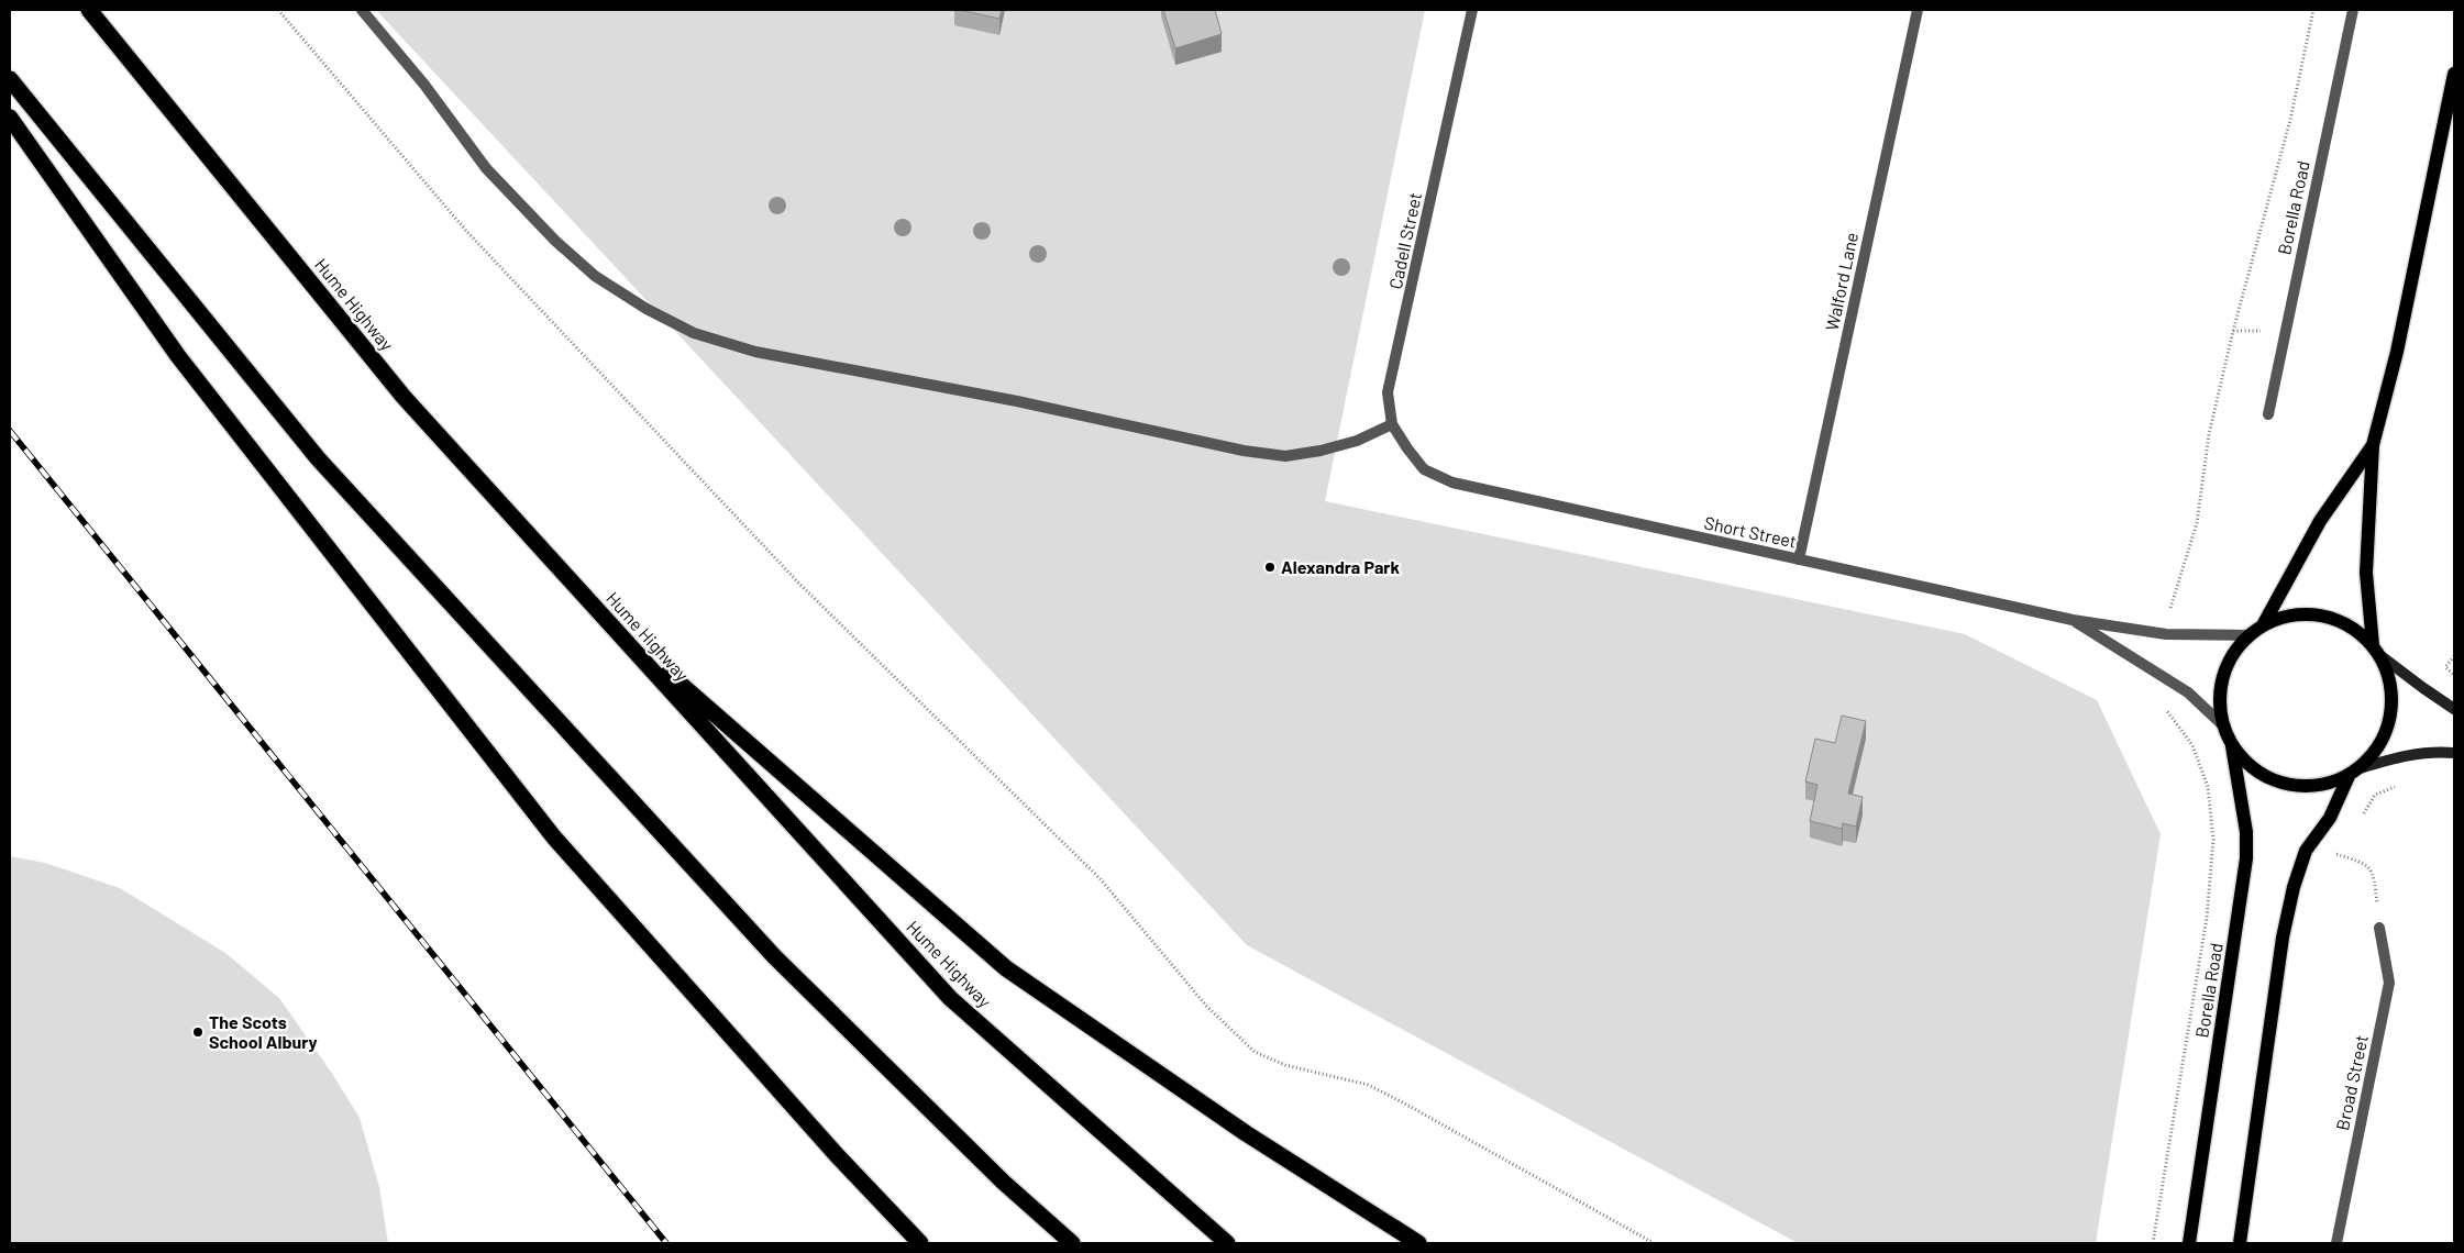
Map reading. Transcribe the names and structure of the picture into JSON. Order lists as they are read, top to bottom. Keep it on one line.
{"streets":{"highway":["Hume Highway"],"main road":["Borella Road"],"street":["Cadell Street","Walford Lane","Short Street","Broad Street"]},"crossings":[["Borella Road","Short Street"],["Cadell Street","Short Street"],["Walford Lane","Short Street"]],"places":["Alexandra Park","The Scots School Albury"]}
